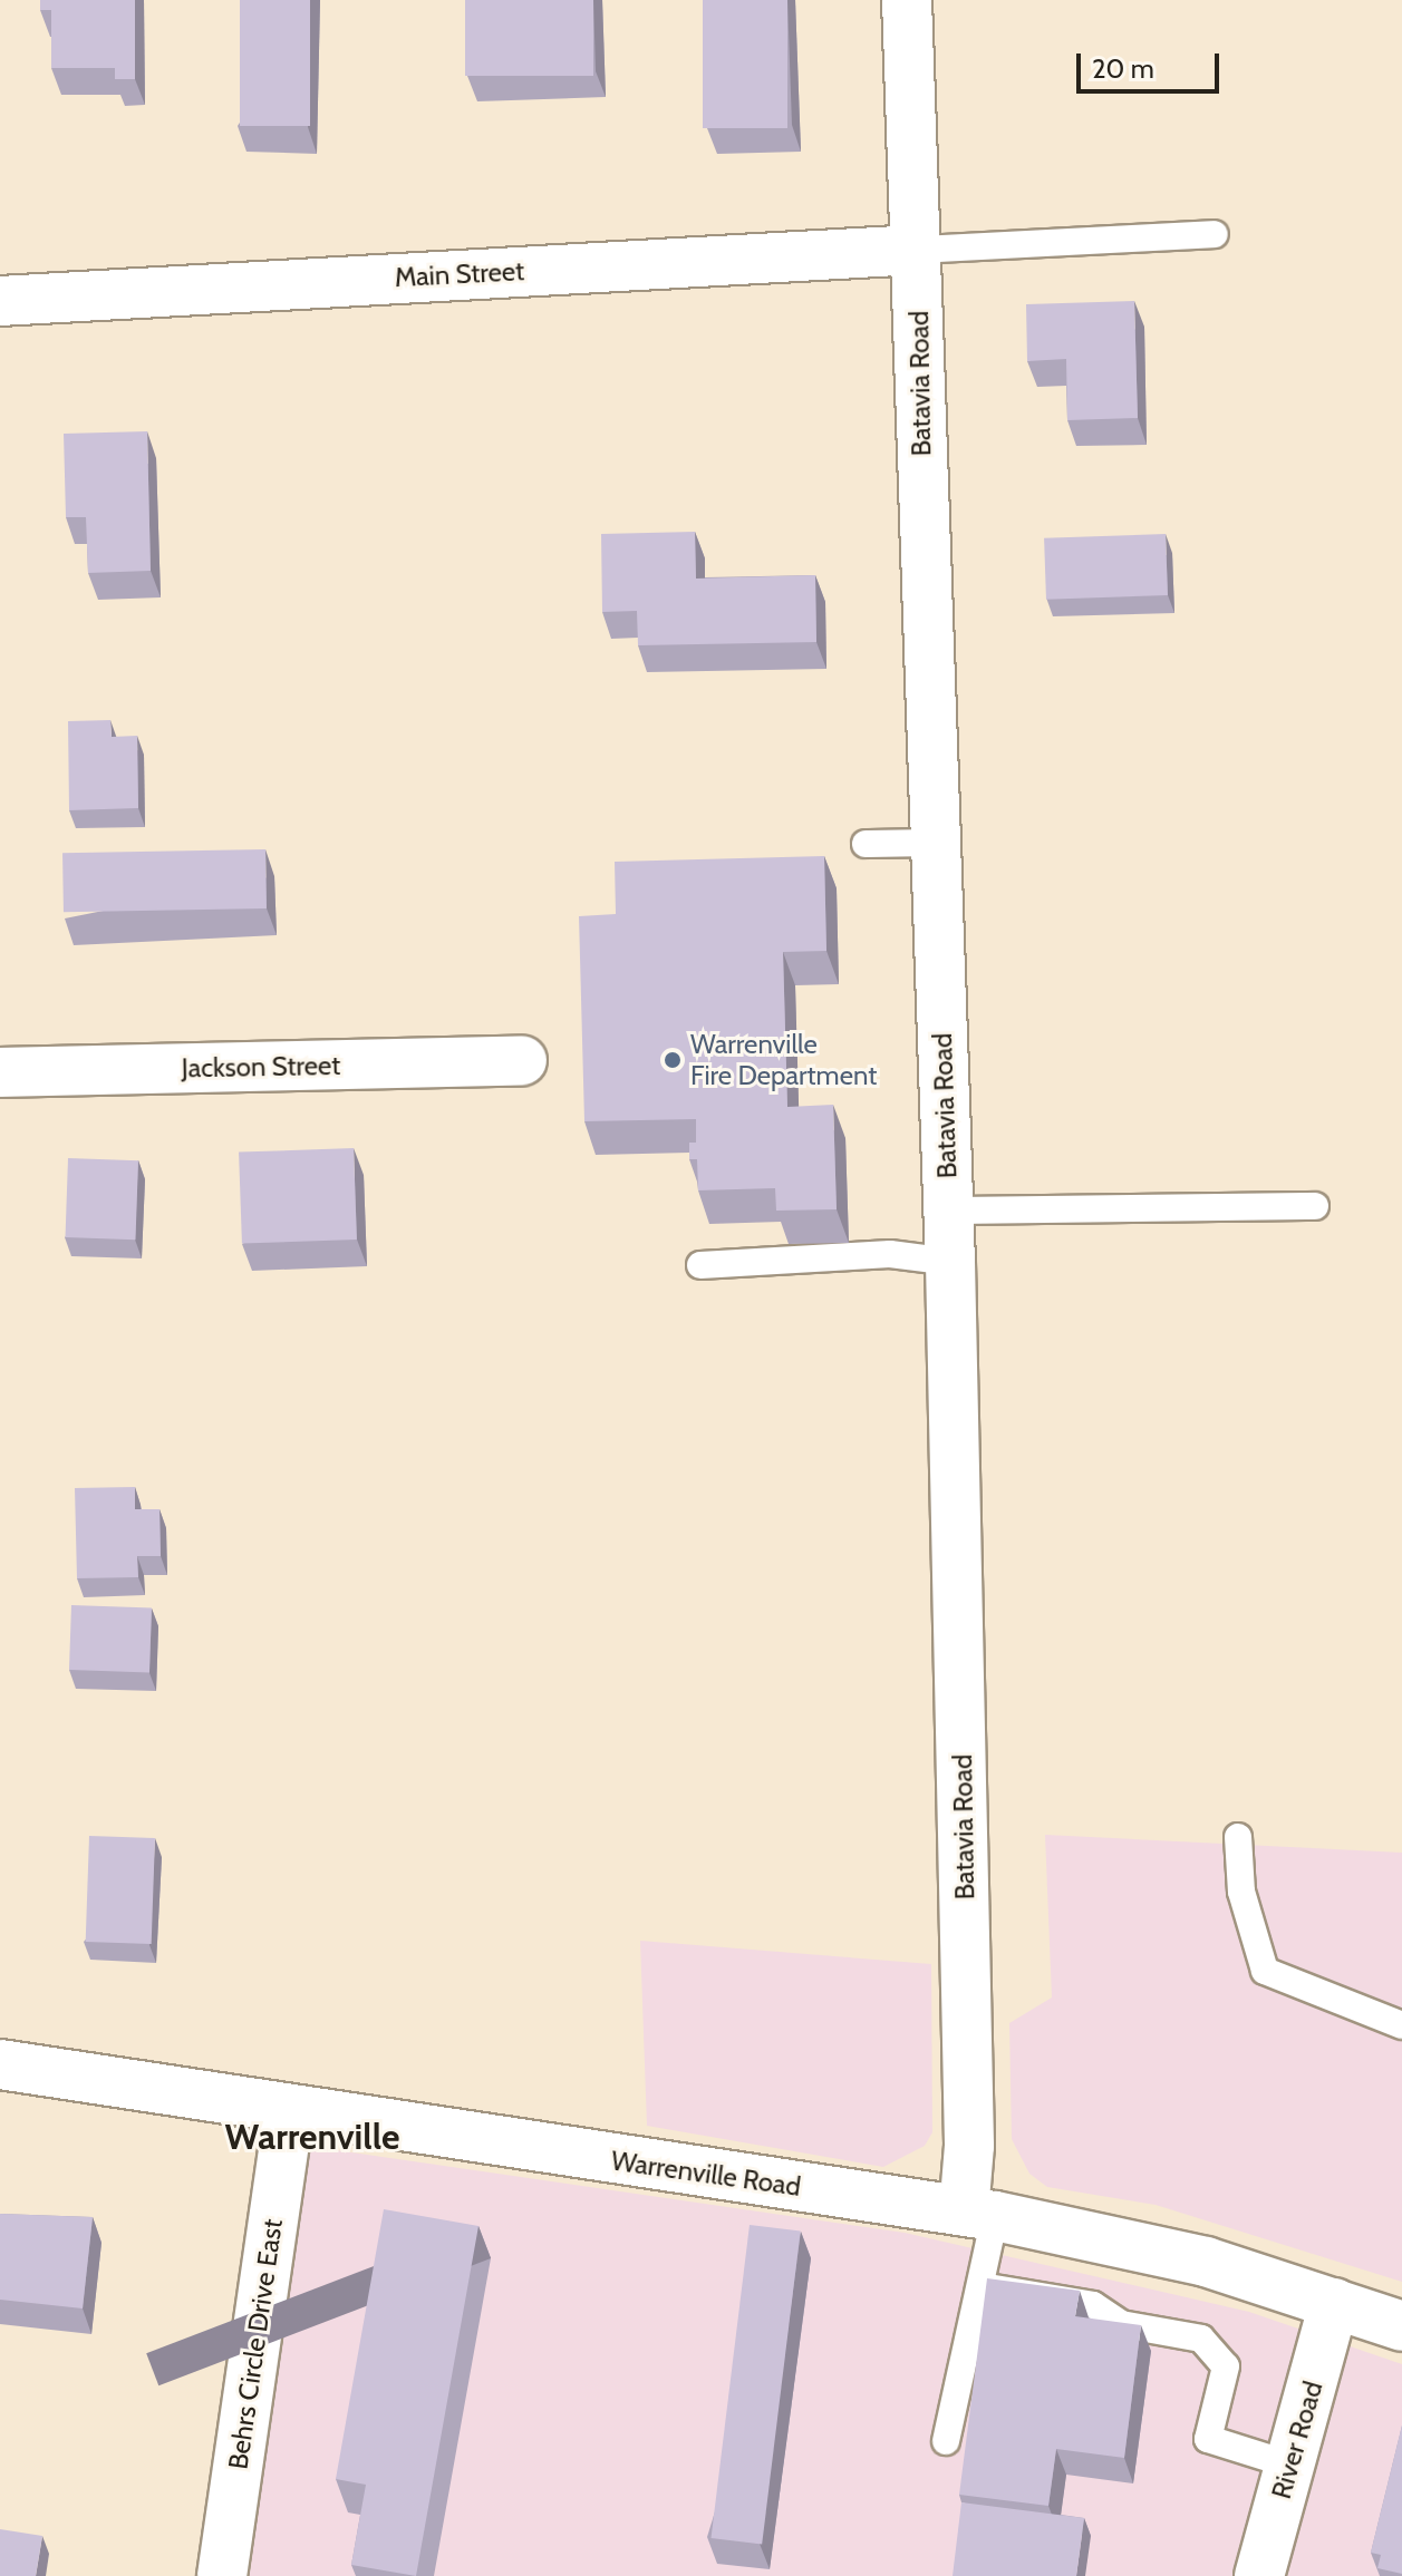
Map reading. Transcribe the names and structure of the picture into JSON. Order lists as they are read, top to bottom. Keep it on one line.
{"streets":{"main road":["Main Street","Batavia Road","Jackson Street","Warrenville Road","Behrs Circle Drive East","River Road"]},"crossings":[["Main Street","Batavia Road"],["Batavia Road","Warrenville Road"],["Warrenville Road","Behrs Circle Drive East"],["Warrenville Road","River Road"]],"districts":["Warrenville"],"places":["Warrenville Fire Department"],"scale_bar":"20 m"}
